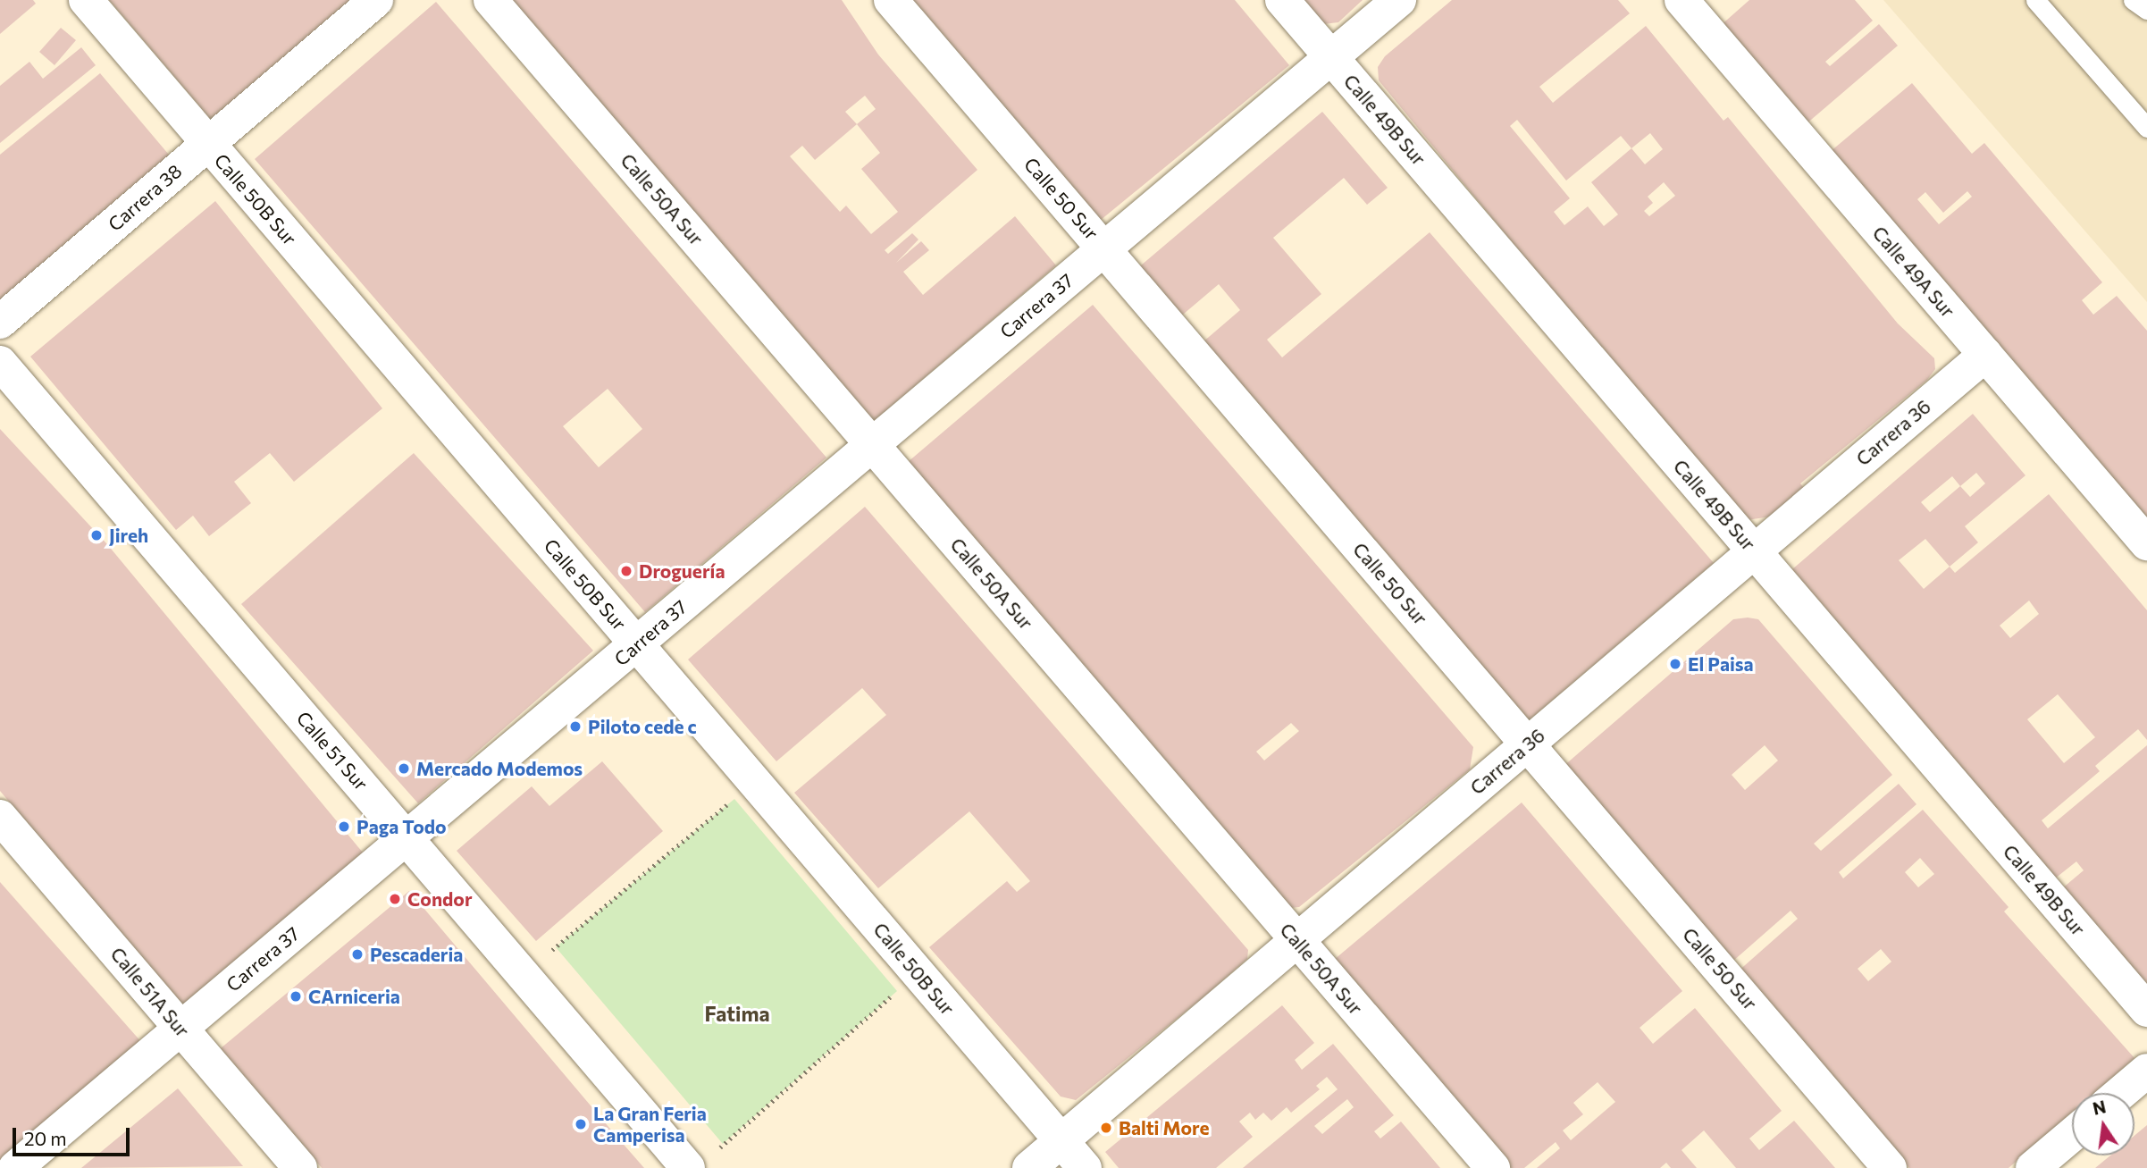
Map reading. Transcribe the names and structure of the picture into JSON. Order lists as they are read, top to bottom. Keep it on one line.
{"streets":{"street":["Calle 49B Sur","Carrera 38","Calle 50 Sur","Calle 50B Sur","Calle 50A Sur","Calle 49A Sur","Carrera 37","Carrera 36","Calle 51 Sur","Calle 51A Sur"]},"crossings":[["Calle 49B Sur","Carrera 37"],["Calle 49B Sur","Carrera 36"],["Carrera 38","Calle 50B Sur"],["Calle 50 Sur","Carrera 37"],["Calle 50 Sur","Carrera 36"],["Calle 50B Sur","Carrera 37"],["Calle 50B Sur","Carrera 36"],["Calle 50A Sur","Carrera 37"],["Calle 50A Sur","Carrera 36"],["Calle 49A Sur","Carrera 36"],["Carrera 37","Calle 51 Sur"],["Carrera 37","Calle 51A Sur"]],"districts":["Fatima"],"places":["Jireh","Droguería","El Paisa","Piloto cede c","Mercado Modemos","Paga Todo","Condor","Pescaderia","CArniceria","La Gran Feria Camperisa","Balti More"],"scale_bar":"20 m","north":"top"}
